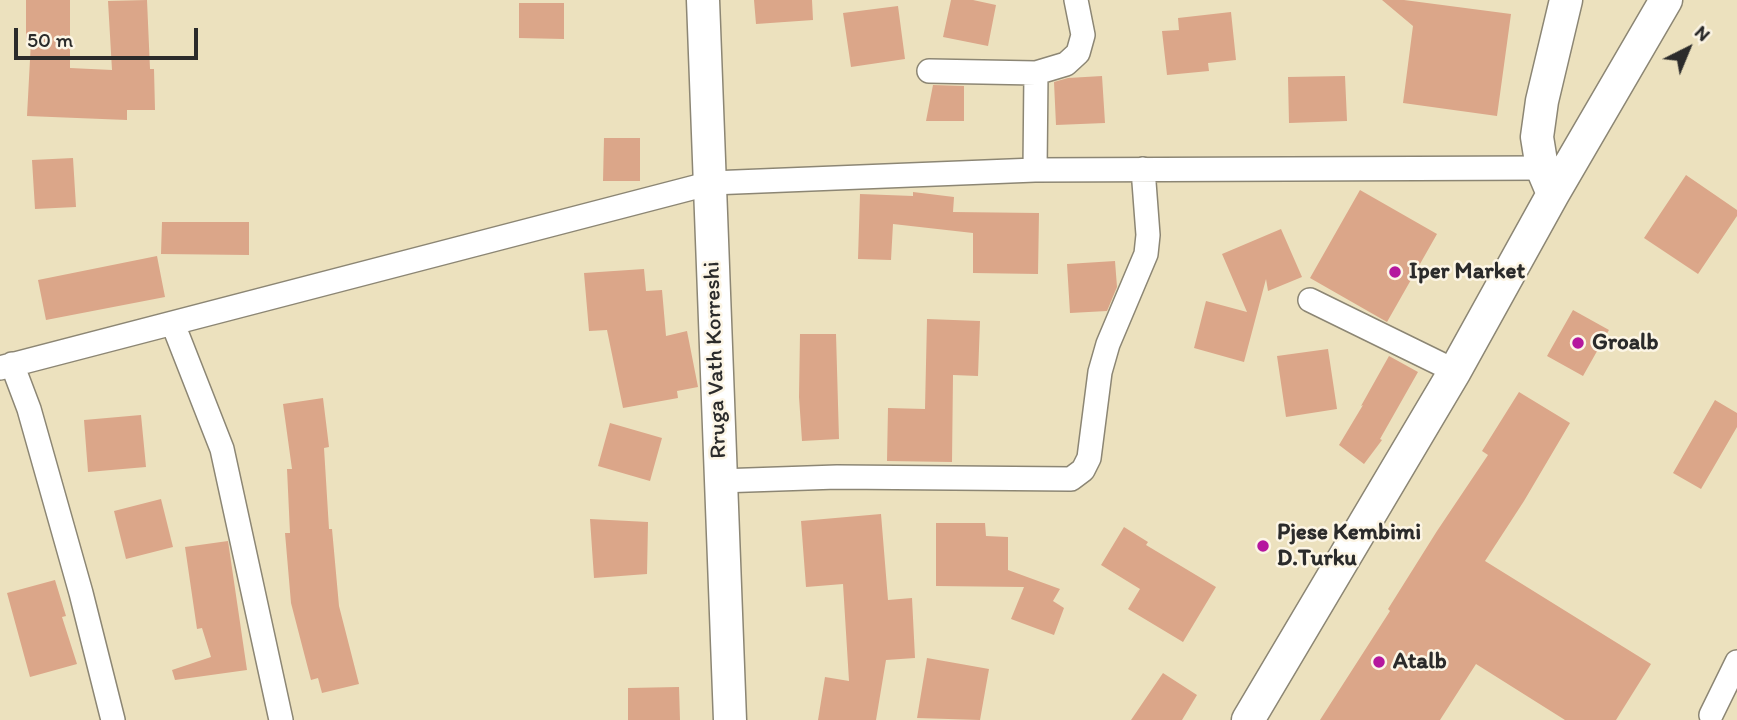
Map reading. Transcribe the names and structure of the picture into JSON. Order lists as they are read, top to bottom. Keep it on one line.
{"streets":{"main road":["Rruga Vath Korreshi"]},"places":["Iper Market","Groalb","Pjese Kembimi D.Turku","Atalb"],"scale_bar":"50 m","north":"top right"}
